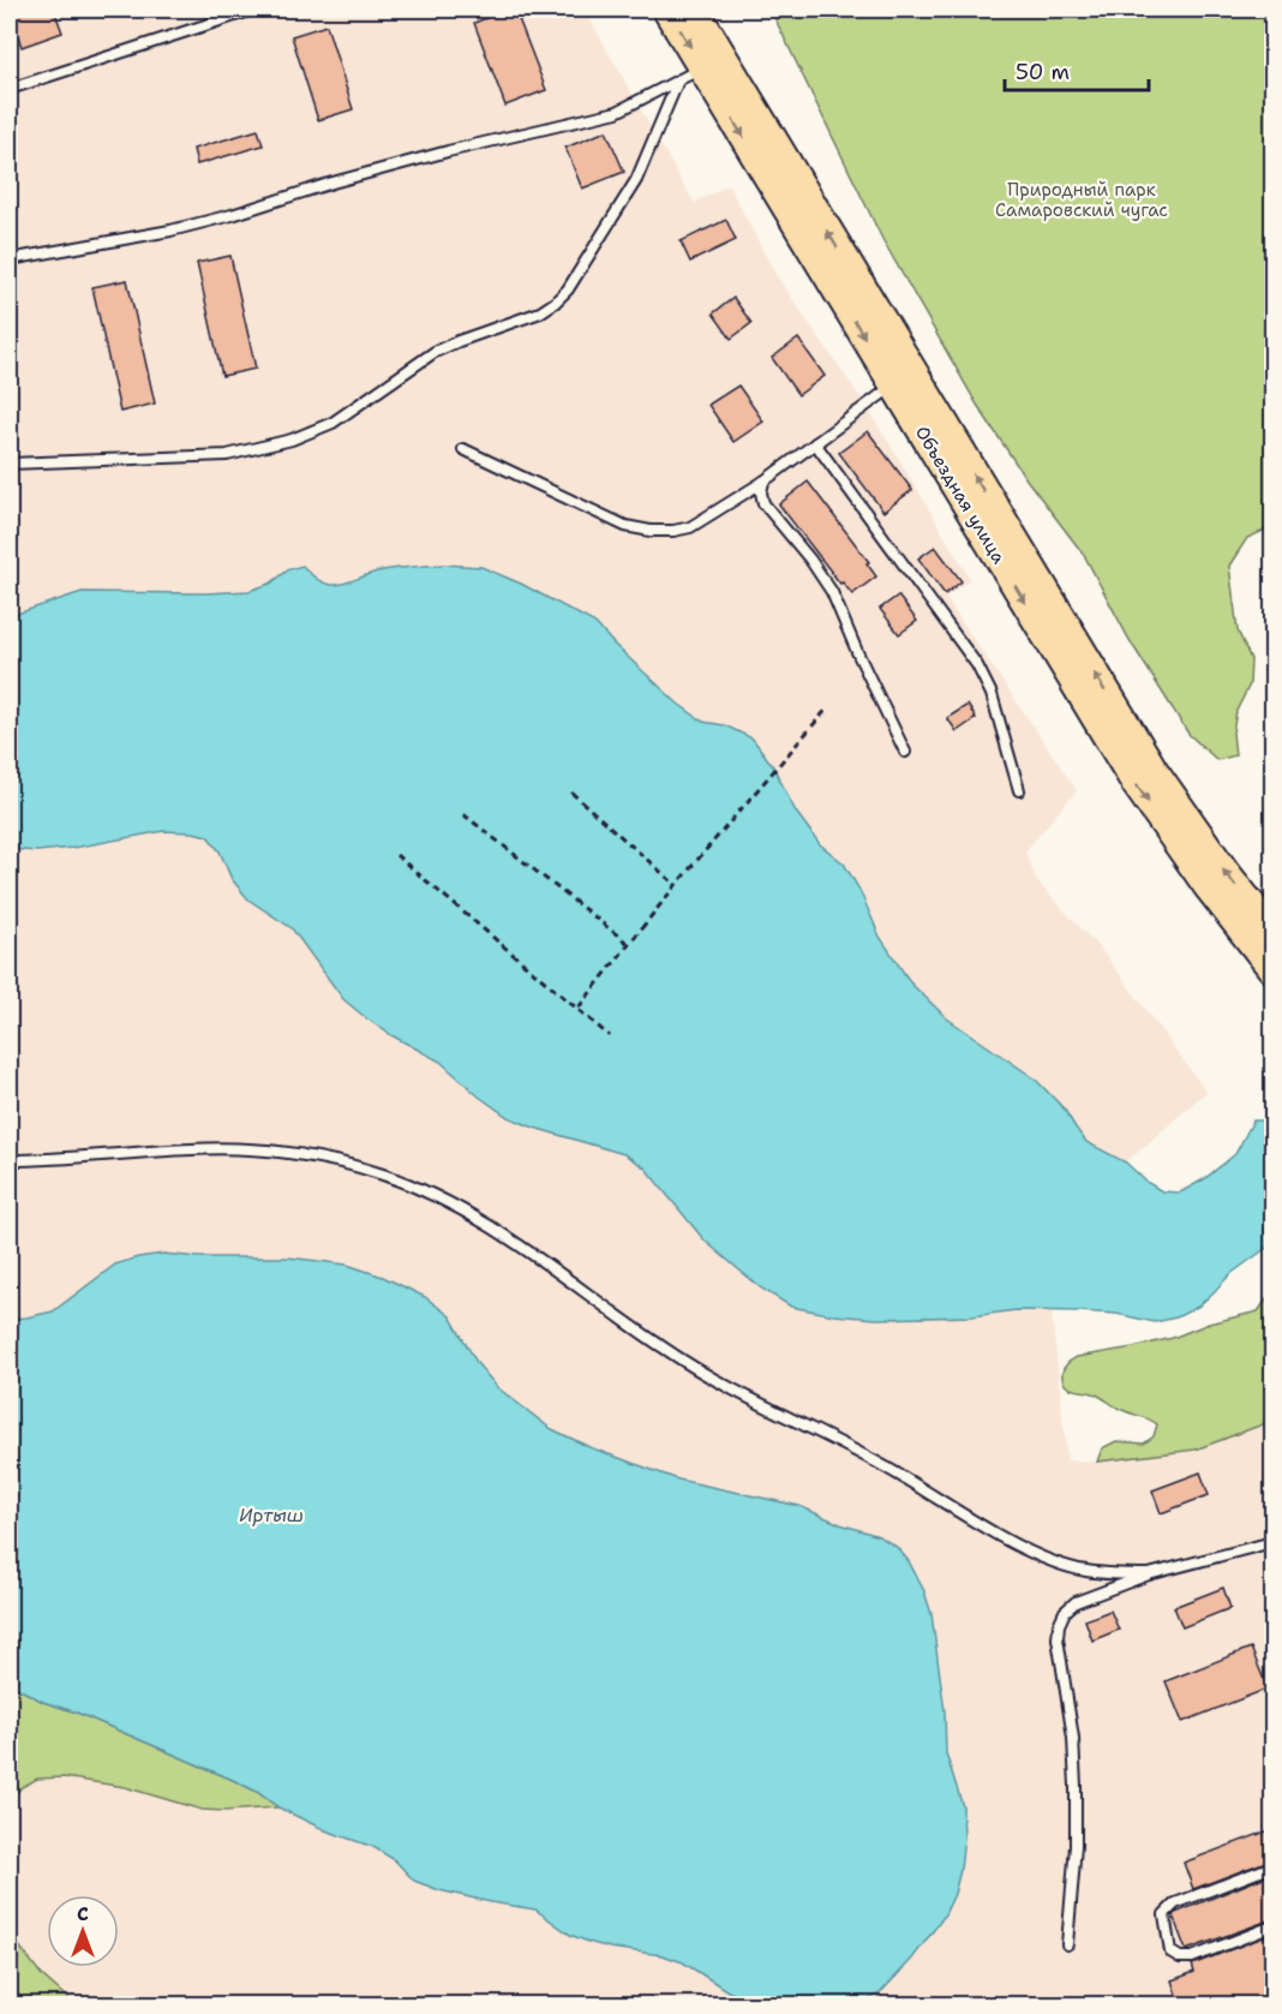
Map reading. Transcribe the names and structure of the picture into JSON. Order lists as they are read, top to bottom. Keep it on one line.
{"streets":{"main road":["Объездная улица"]},"water":["Иртыш"],"parks":["Природный парк Самаровский чугас"],"scale_bar":"50 m","north":"top"}
